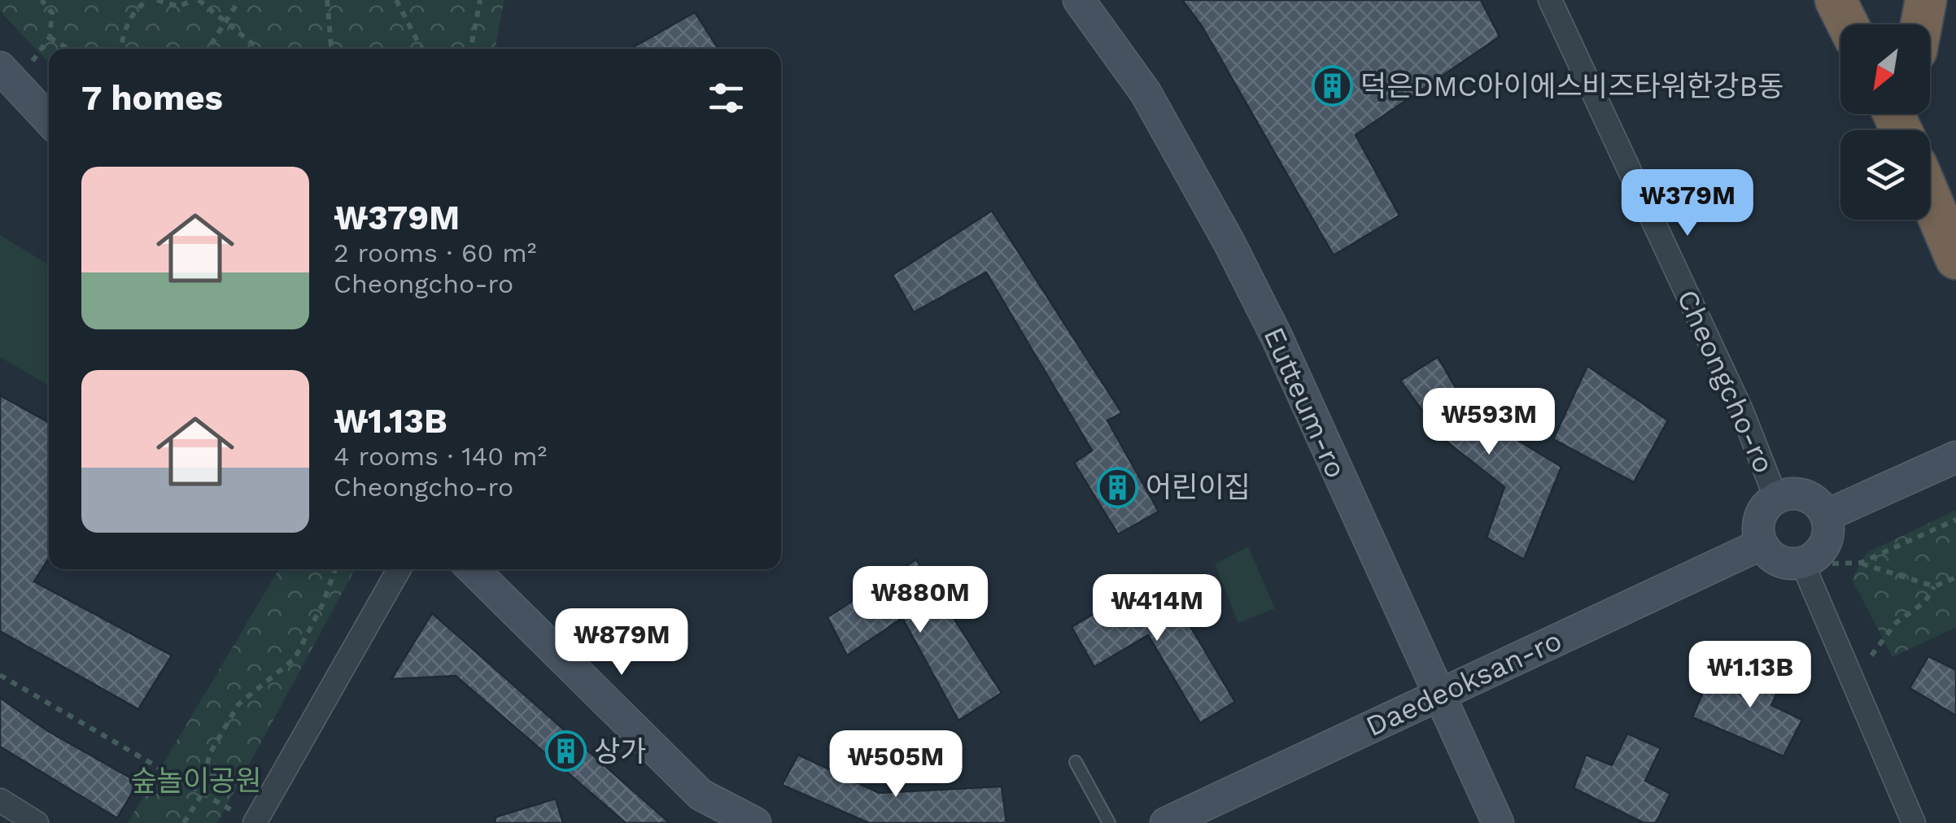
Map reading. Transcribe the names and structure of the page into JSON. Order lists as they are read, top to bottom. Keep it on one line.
{"streets":{"street":["Cheongcho-ro","Eutteum-ro","Daedeoksan-ro"]},"crossings":[["Cheongcho-ro","Daedeoksan-ro"],["Eutteum-ro","Daedeoksan-ro"]],"parks":["숲놀이공원"],"places":{"building":["덕은DMC아이에스비즈타워한강B동","어린이집","상가"]},"north":"bottom left","page":{"heading":"7 homes","list":[{"name":"₩379M","note":"2 rooms · 60 m² · Cheongcho-ro"},{"name":"₩1.13B","note":"4 rooms · 140 m² · Cheongcho-ro"}],"price":["₩379M","₩593M","₩880M","₩414M","₩879M","₩1.13B","₩505M"]}}
